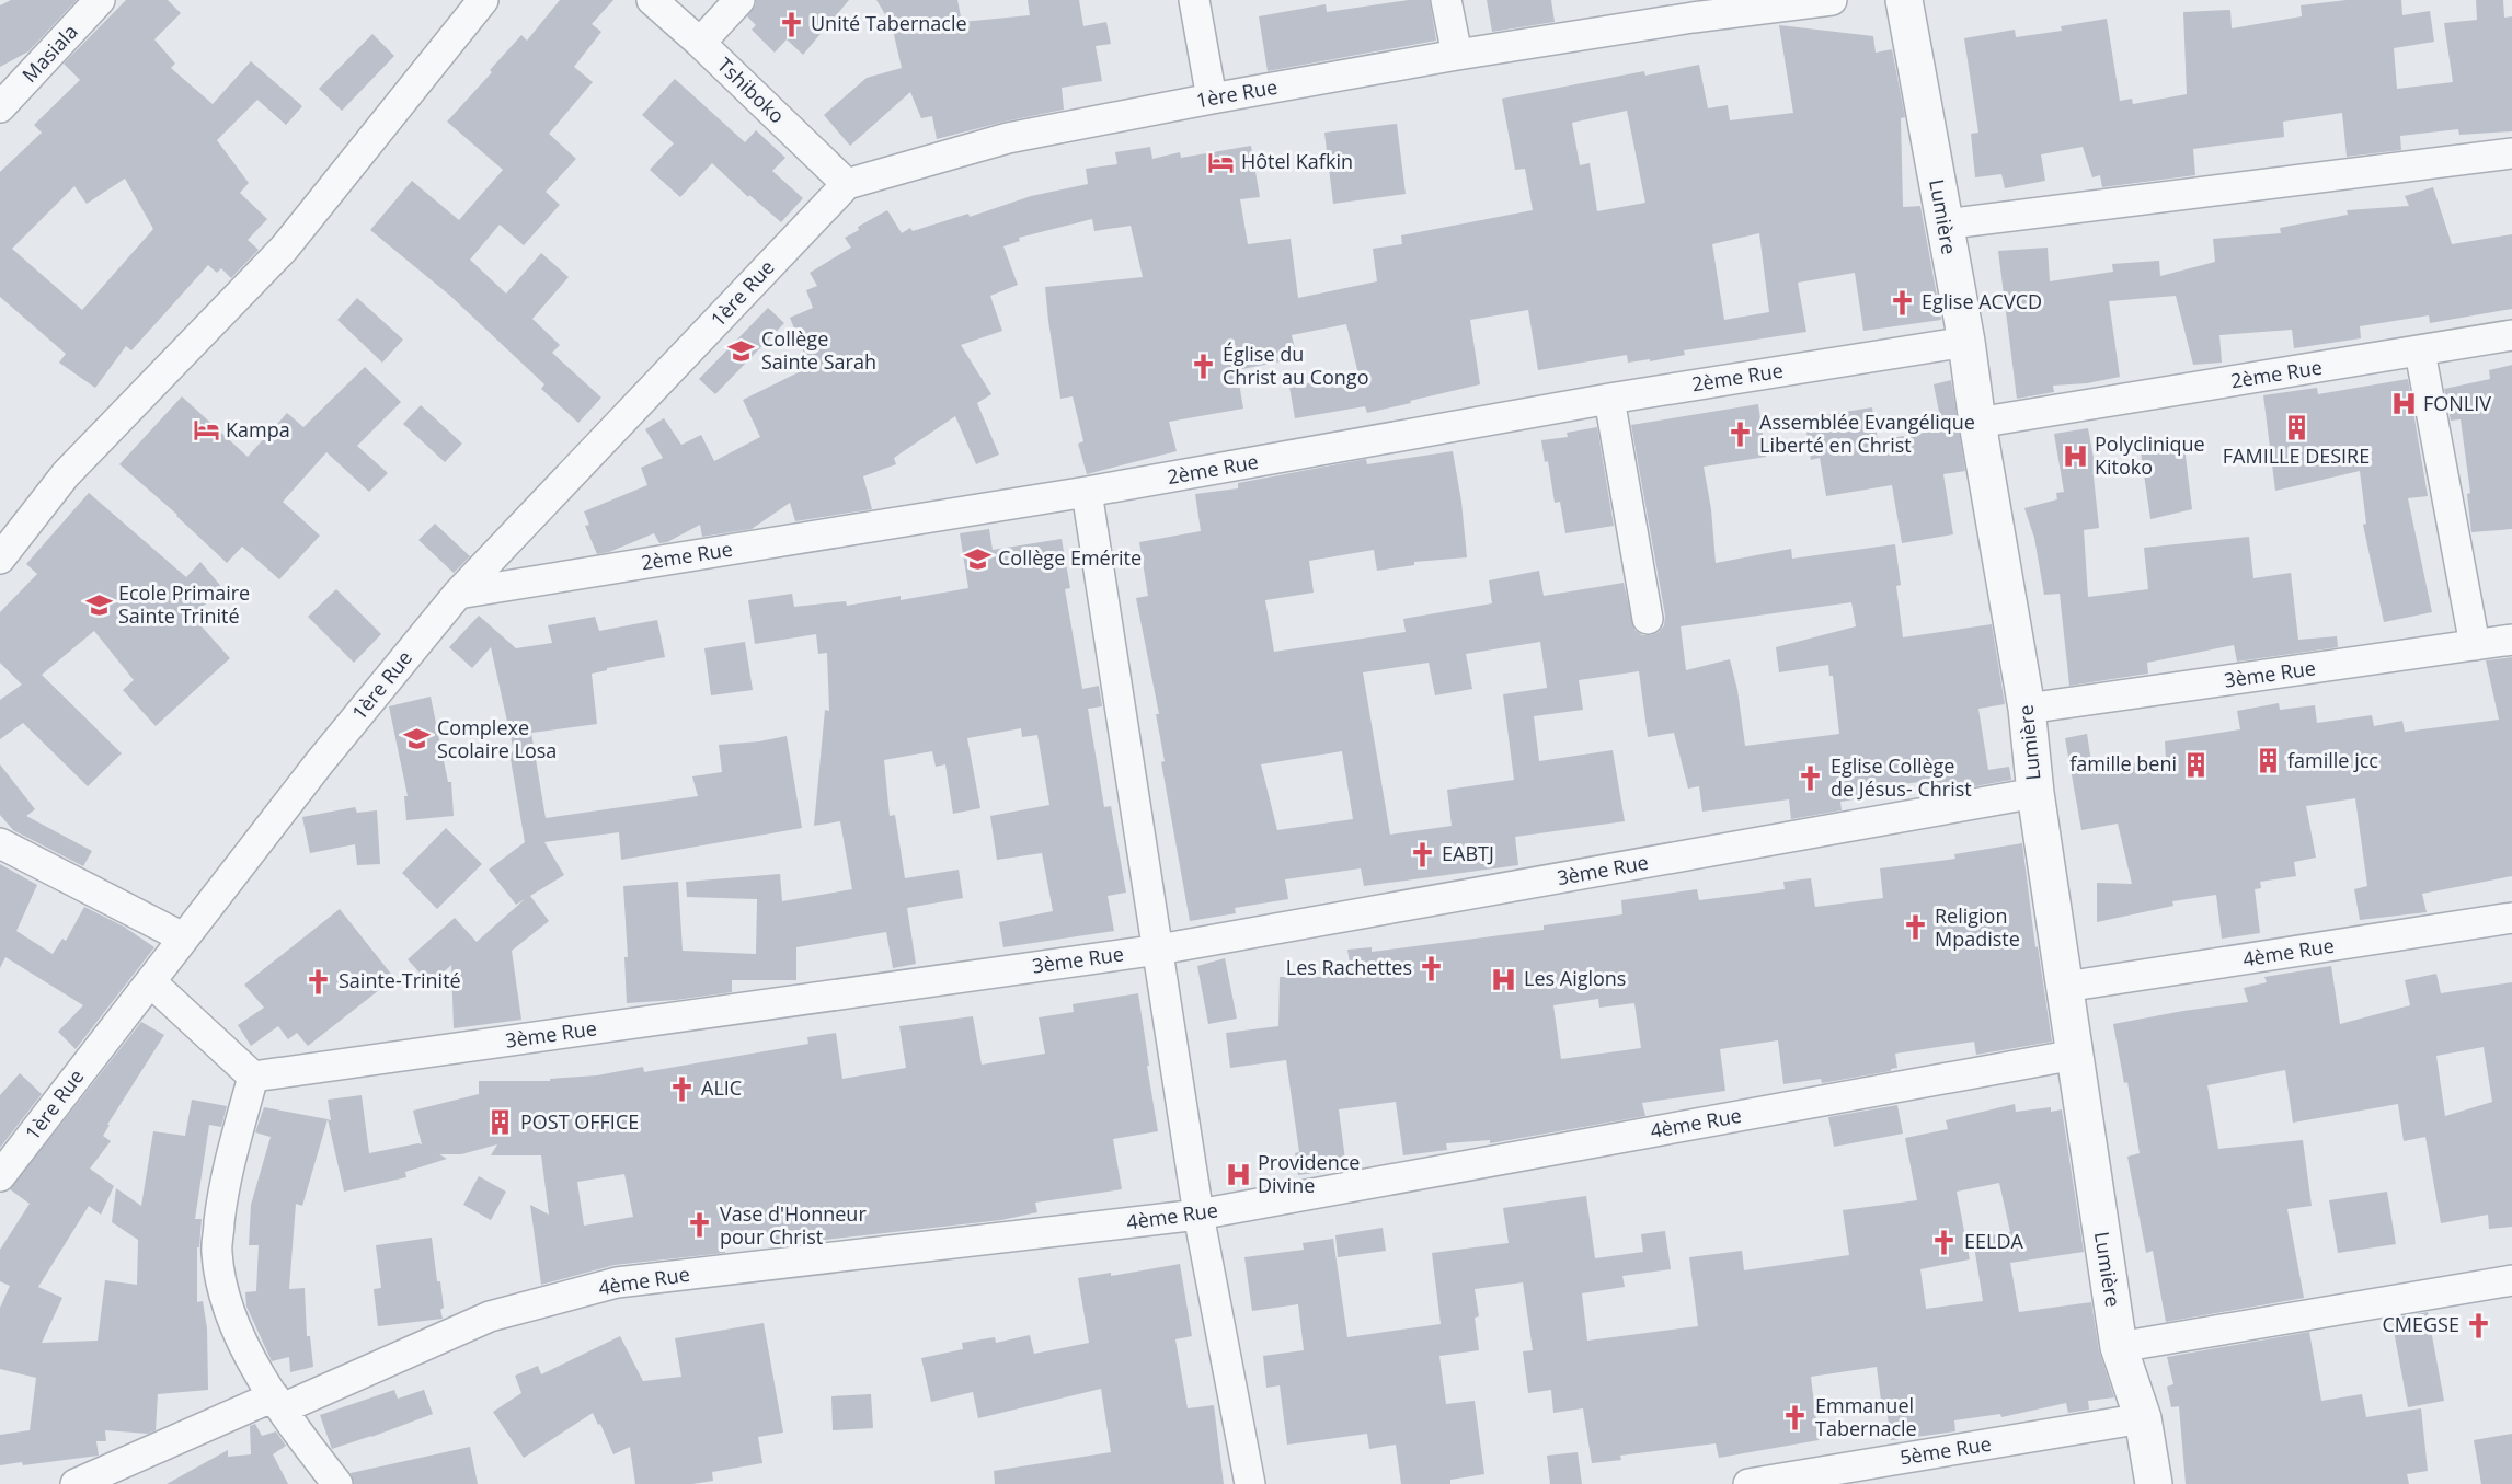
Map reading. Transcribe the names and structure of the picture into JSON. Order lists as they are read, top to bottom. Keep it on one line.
{"streets":{"street":["Masiala","Tshiboko","1ère Rue","Lumière","2ème Rue","3ème Rue","4ème Rue","5ème Rue"]},"crossings":[["Tshiboko","1ère Rue"],["1ère Rue","2ème Rue"],["Lumière","2ème Rue"],["Lumière","3ème Rue"],["Lumière","4ème Rue"],["Lumière","5ème Rue"]],"places":{"church":["Unité Tabernacle","Eglise ACVCD","Église du Christ au Congo","Assemblée Evangélique Liberté en Christ","Eglise Collège de Jésus- Christ","EABTJ","Religion Mpadiste","Les Rachettes","Sainte-Trinité","ALIC","Vase d'Honneur pour Christ","EELDA","CMEGSE","Emmanuel Tabernacle"],"hotel":["Hôtel Kafkin","Kampa"],"school or university":["Collège Sainte Sarah","Collège Emérite","Ecole Primaire Sainte Trinité","Complexe Scolaire Losa"],"hospital":["FONLIV","Polyclinique Kitoko","Les Aiglons","Providence Divine"],"building":["FAMILLE DESIRE","famille jcc","famille beni","POST OFFICE"]}}
